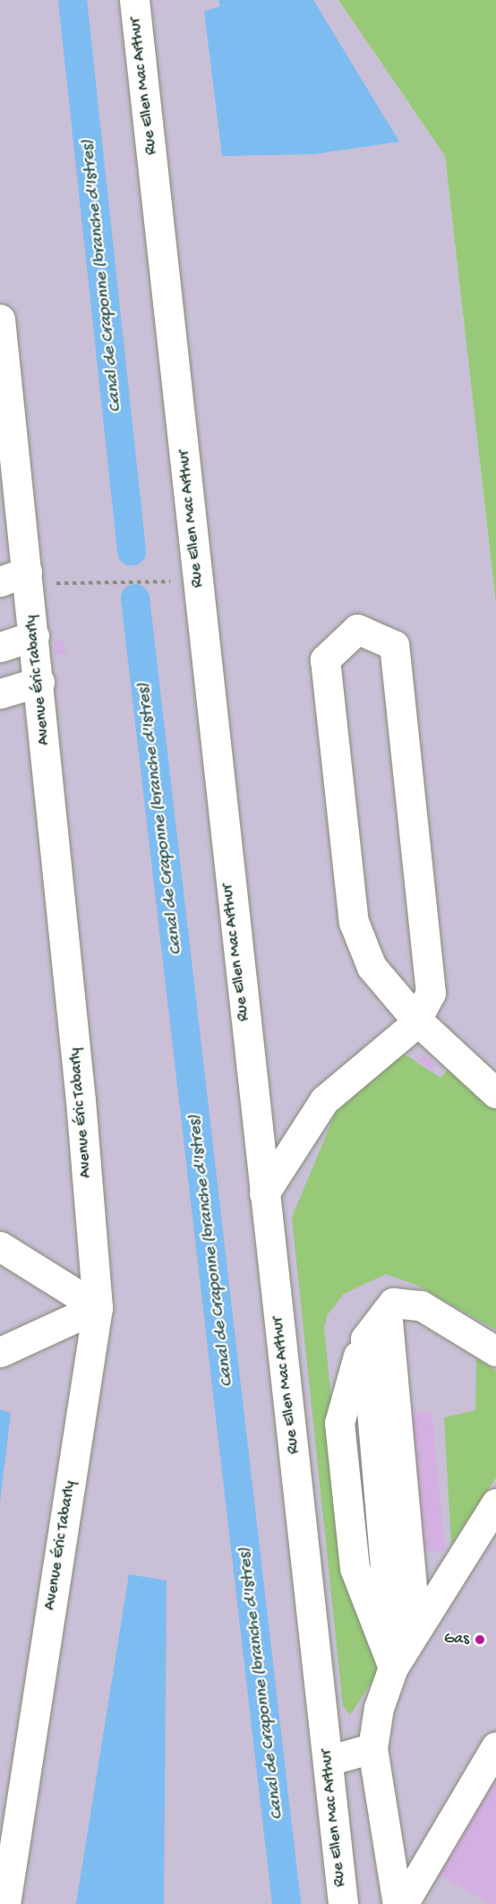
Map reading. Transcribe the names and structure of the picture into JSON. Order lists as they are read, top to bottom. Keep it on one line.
{"streets":{"street":["Rue Ellen Mac Arthur","Avenue Éric Tabarly"]},"water":["Canal de Craponne (branche d'Istres)"],"places":["Gas"]}
